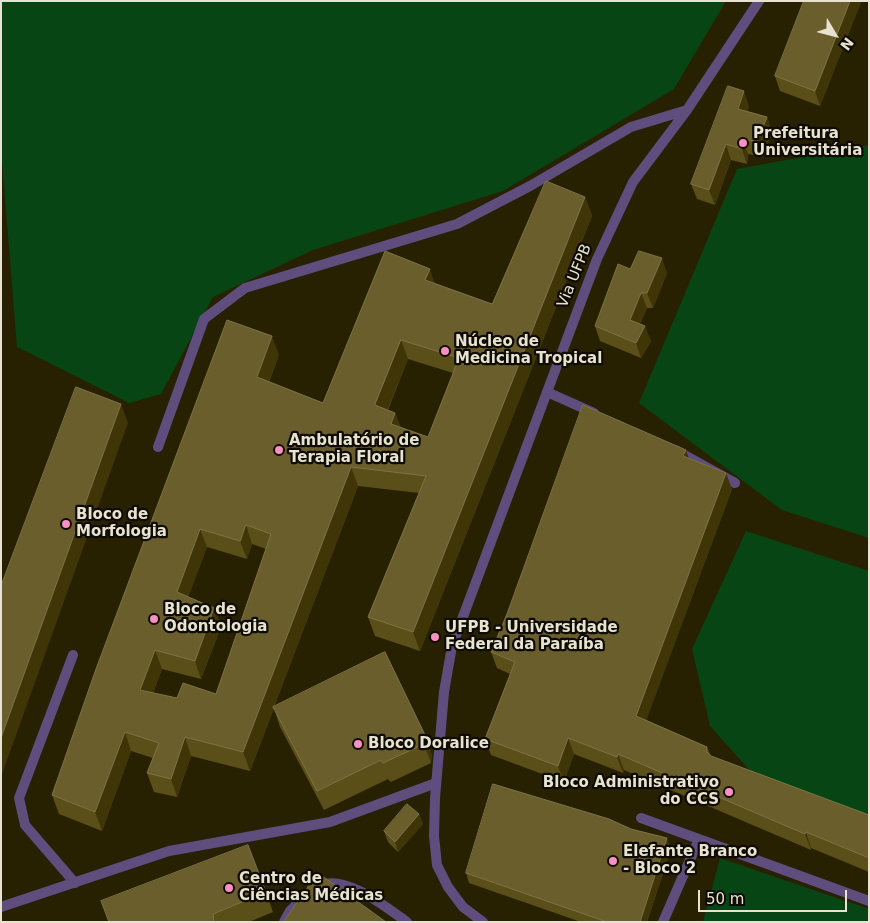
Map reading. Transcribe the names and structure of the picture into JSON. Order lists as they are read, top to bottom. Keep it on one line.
{"streets":{"lane":["Via UFPB"]},"places":["Prefeitura Universitária","Núcleo de Medicina Tropical","Ambulatório de Terapia Floral","Bloco de Morfologia","Bloco de Odontologia","UFPB - Universidade Federal da Paraíba","Bloco Doralice","Bloco Administrativo do CCS","Elefante Branco - Bloco 2","Centro de Ciências Médicas"],"scale_bar":"50 m","north":"bottom right"}
